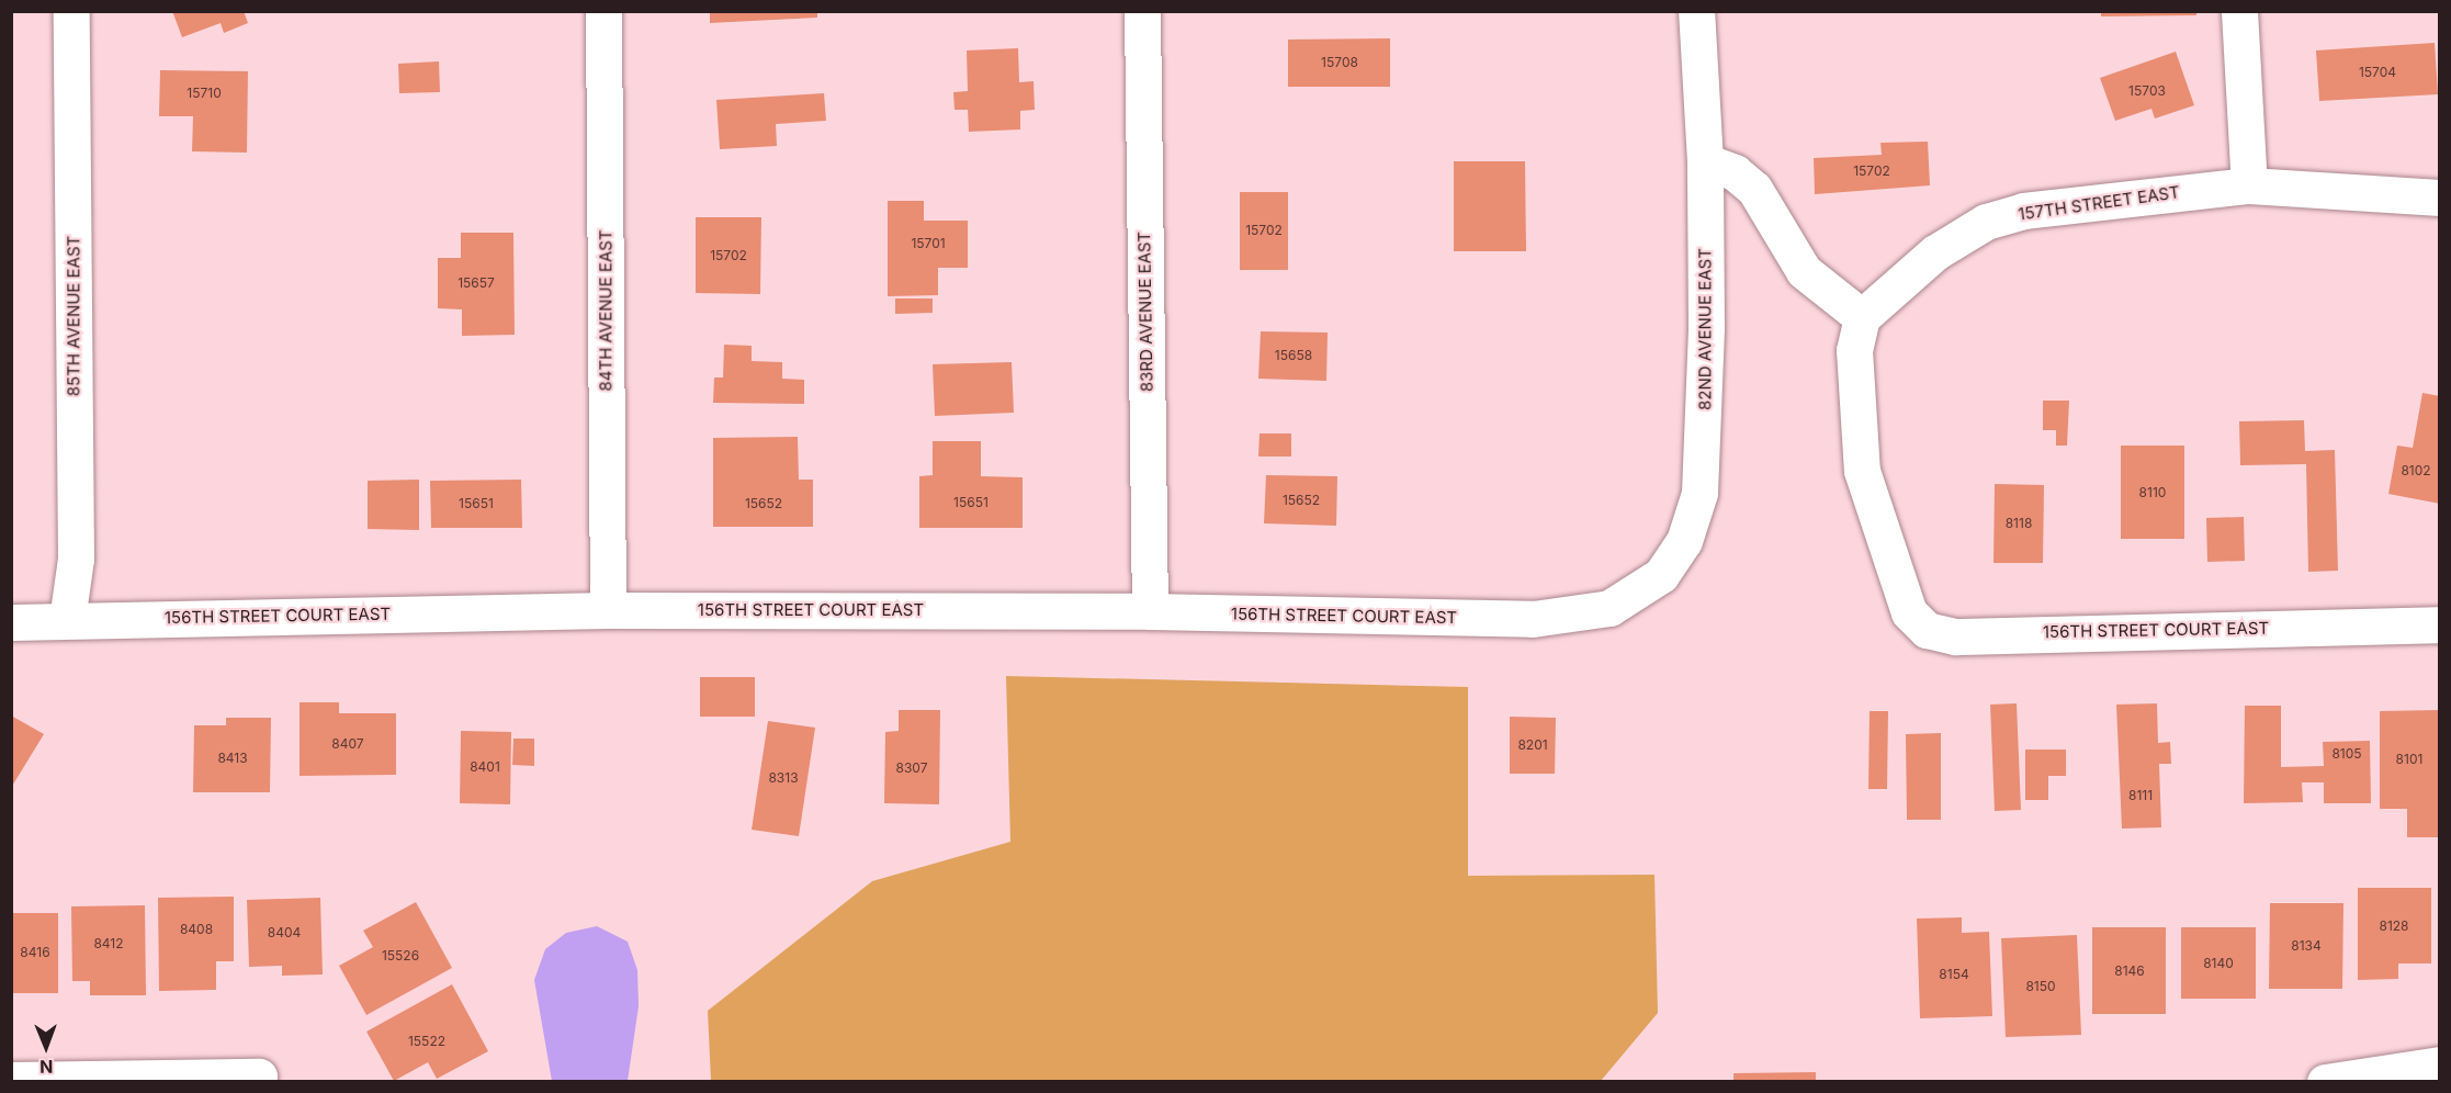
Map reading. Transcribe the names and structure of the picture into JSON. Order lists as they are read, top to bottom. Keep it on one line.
{"streets":{"street":["157TH STREET EAST","84TH AVENUE EAST","83RD AVENUE EAST","85TH AVENUE EAST","82ND AVENUE EAST","156TH STREET COURT EAST"]},"crossings":[["157TH STREET EAST","156TH STREET COURT EAST"],["84TH AVENUE EAST","156TH STREET COURT EAST"],["83RD AVENUE EAST","156TH STREET COURT EAST"],["85TH AVENUE EAST","156TH STREET COURT EAST"],["82ND AVENUE EAST","156TH STREET COURT EAST"]],"house_numbers":["15708","15704","15703","15710","15702","15702","15701","15702","15657","15658","8102","8110","15652","15651","15651","15652","8118","8407","8201","8105","8413","8101","8401","8307","8313","8111","8128","8408","8404","8412","8134","8416","15526","8140","8146","8154","8150","15522"],"north":"bottom"}
